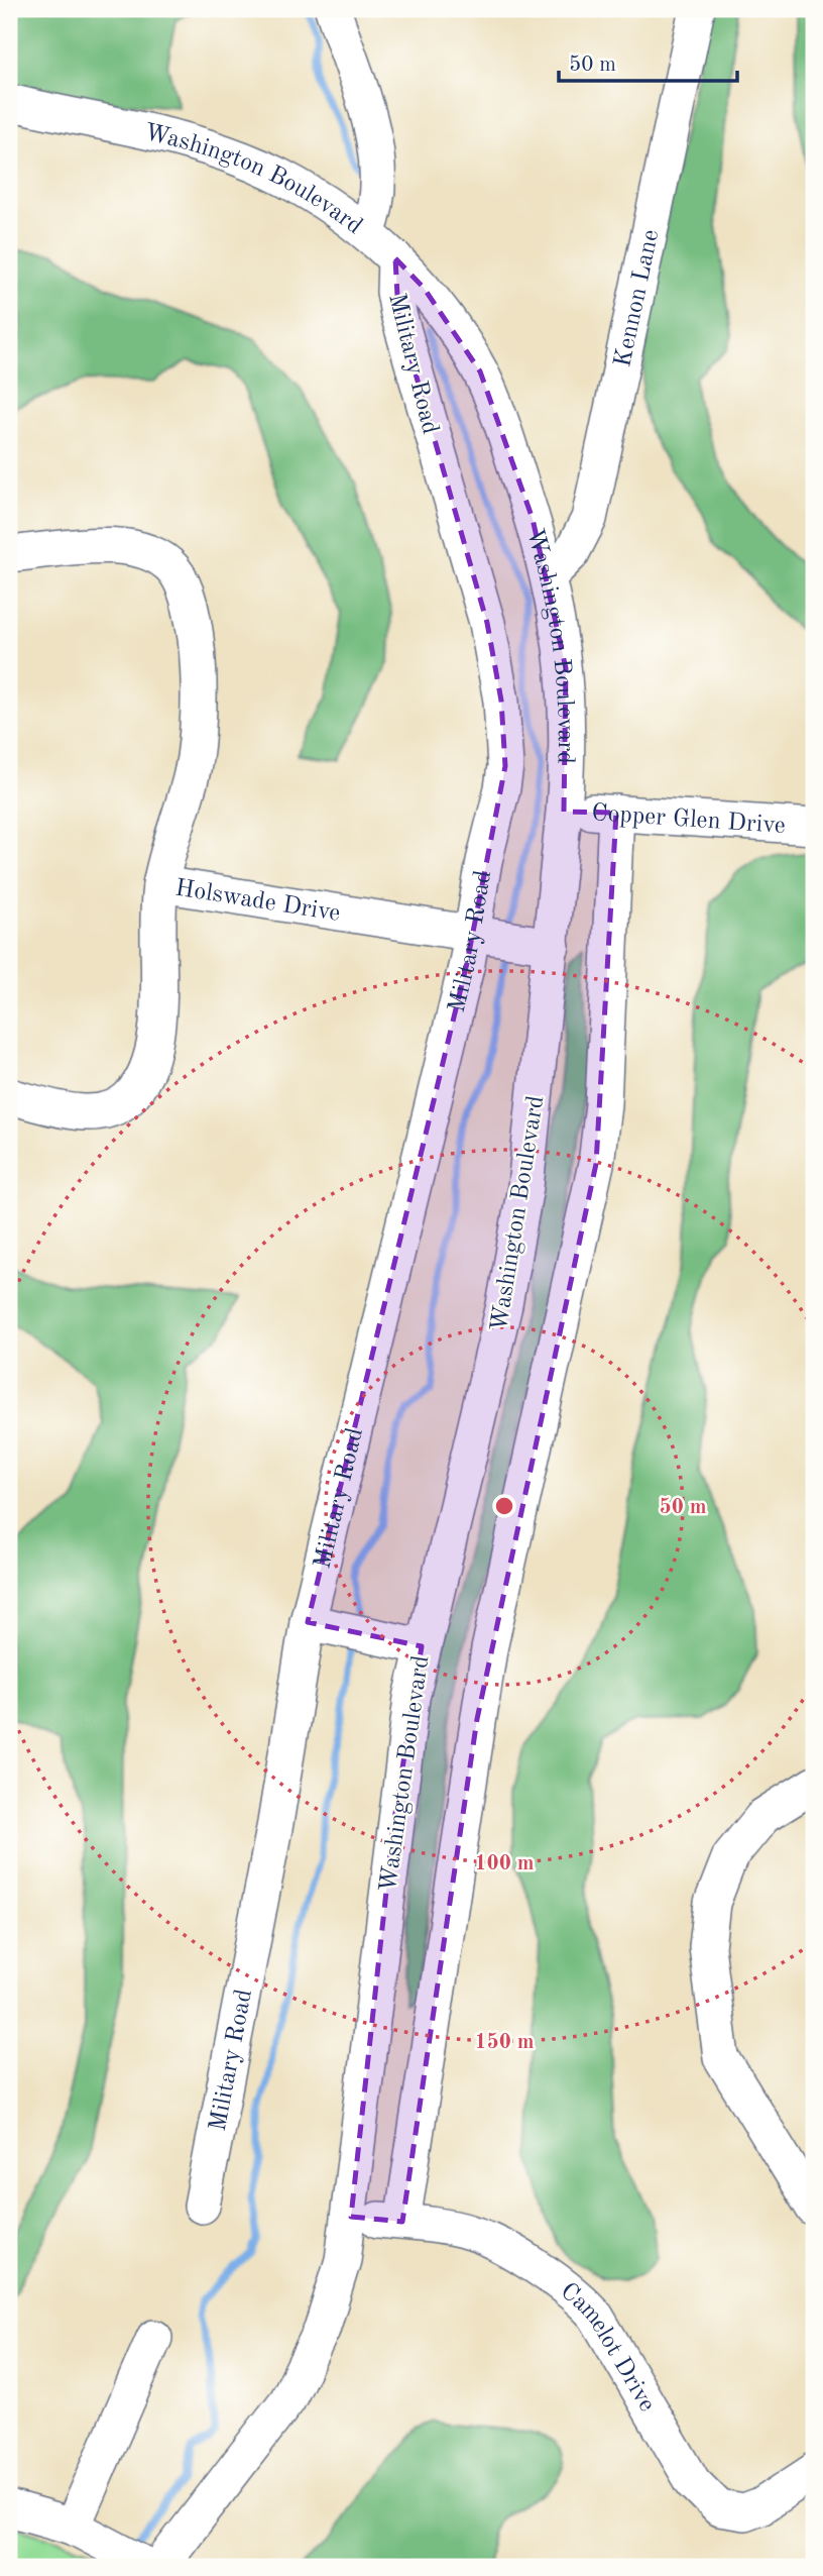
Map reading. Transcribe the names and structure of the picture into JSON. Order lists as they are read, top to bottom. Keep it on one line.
{"streets":{"street":["Washington Boulevard","Kennon Lane","Military Road","Copper Glen Drive","Holswade Drive","Camelot Drive"]},"crossings":[["Washington Boulevard","Kennon Lane"],["Washington Boulevard","Military Road"],["Washington Boulevard","Copper Glen Drive"],["Washington Boulevard","Holswade Drive"],["Washington Boulevard","Camelot Drive"],["Military Road","Holswade Drive"]],"scale_bar":"50 m","rings":["50 m","100 m","150 m"]}
